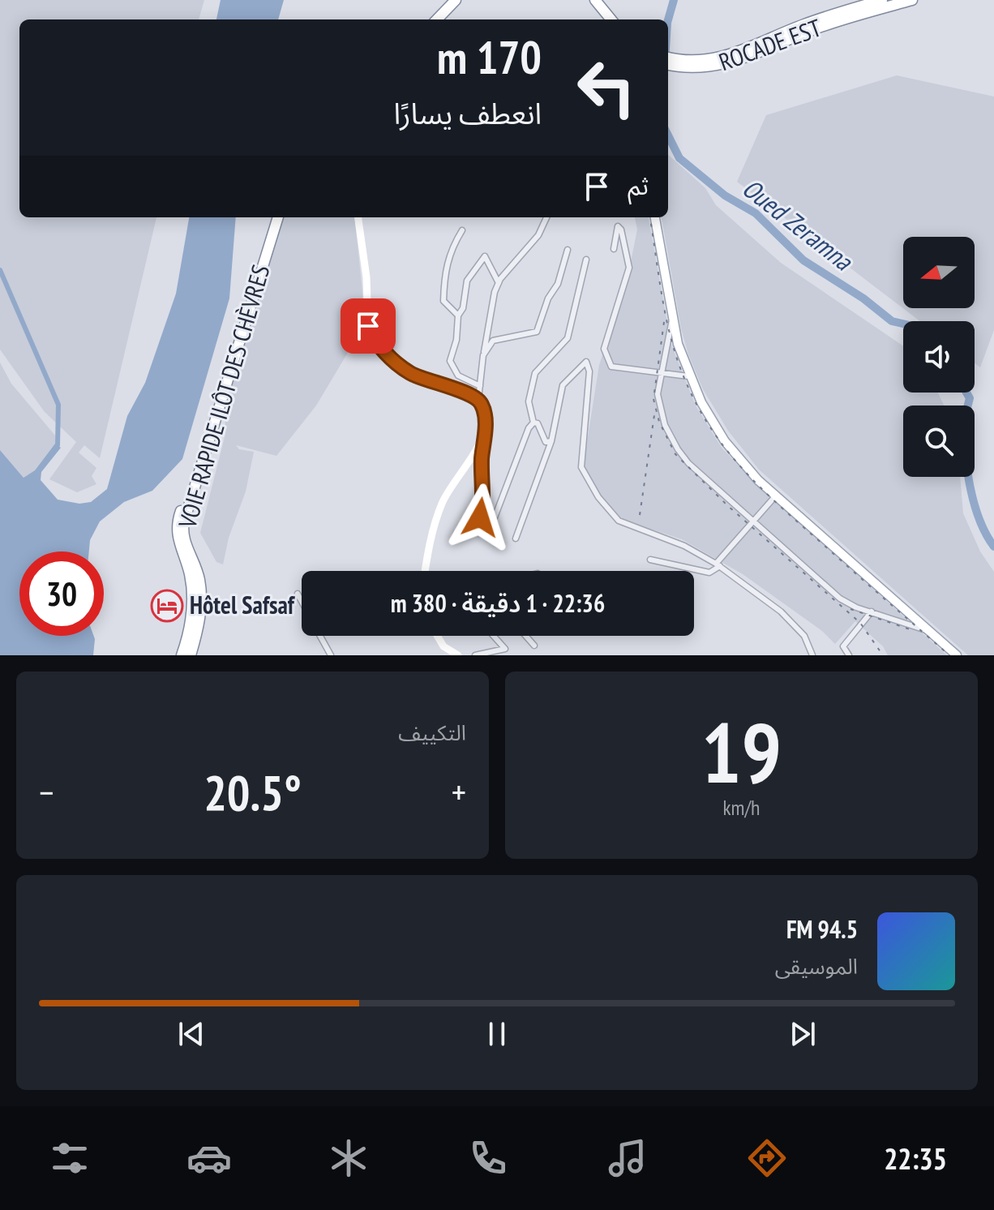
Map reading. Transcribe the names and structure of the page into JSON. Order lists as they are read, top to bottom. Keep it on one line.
{"streets":{"highway":["ROCADE EST","VOIE RAPIDE ILÔT DES CHÈVRES"]},"water":["Oued Zeramna"],"places":{"hotel":["Hôtel Safsaf"]},"north":"left","page":{"turn":["170 m","انعطف يسارًا"],"then":"ثم","limit":"30","trip":"22:36 · 1 دقيقة · 380 m","tile":[["19","km/h"],"التكييف"],"heat":["−","20.5°","+"],"song":["94.5 FM","الموسيقى"],"tabs":"22:35"}}
